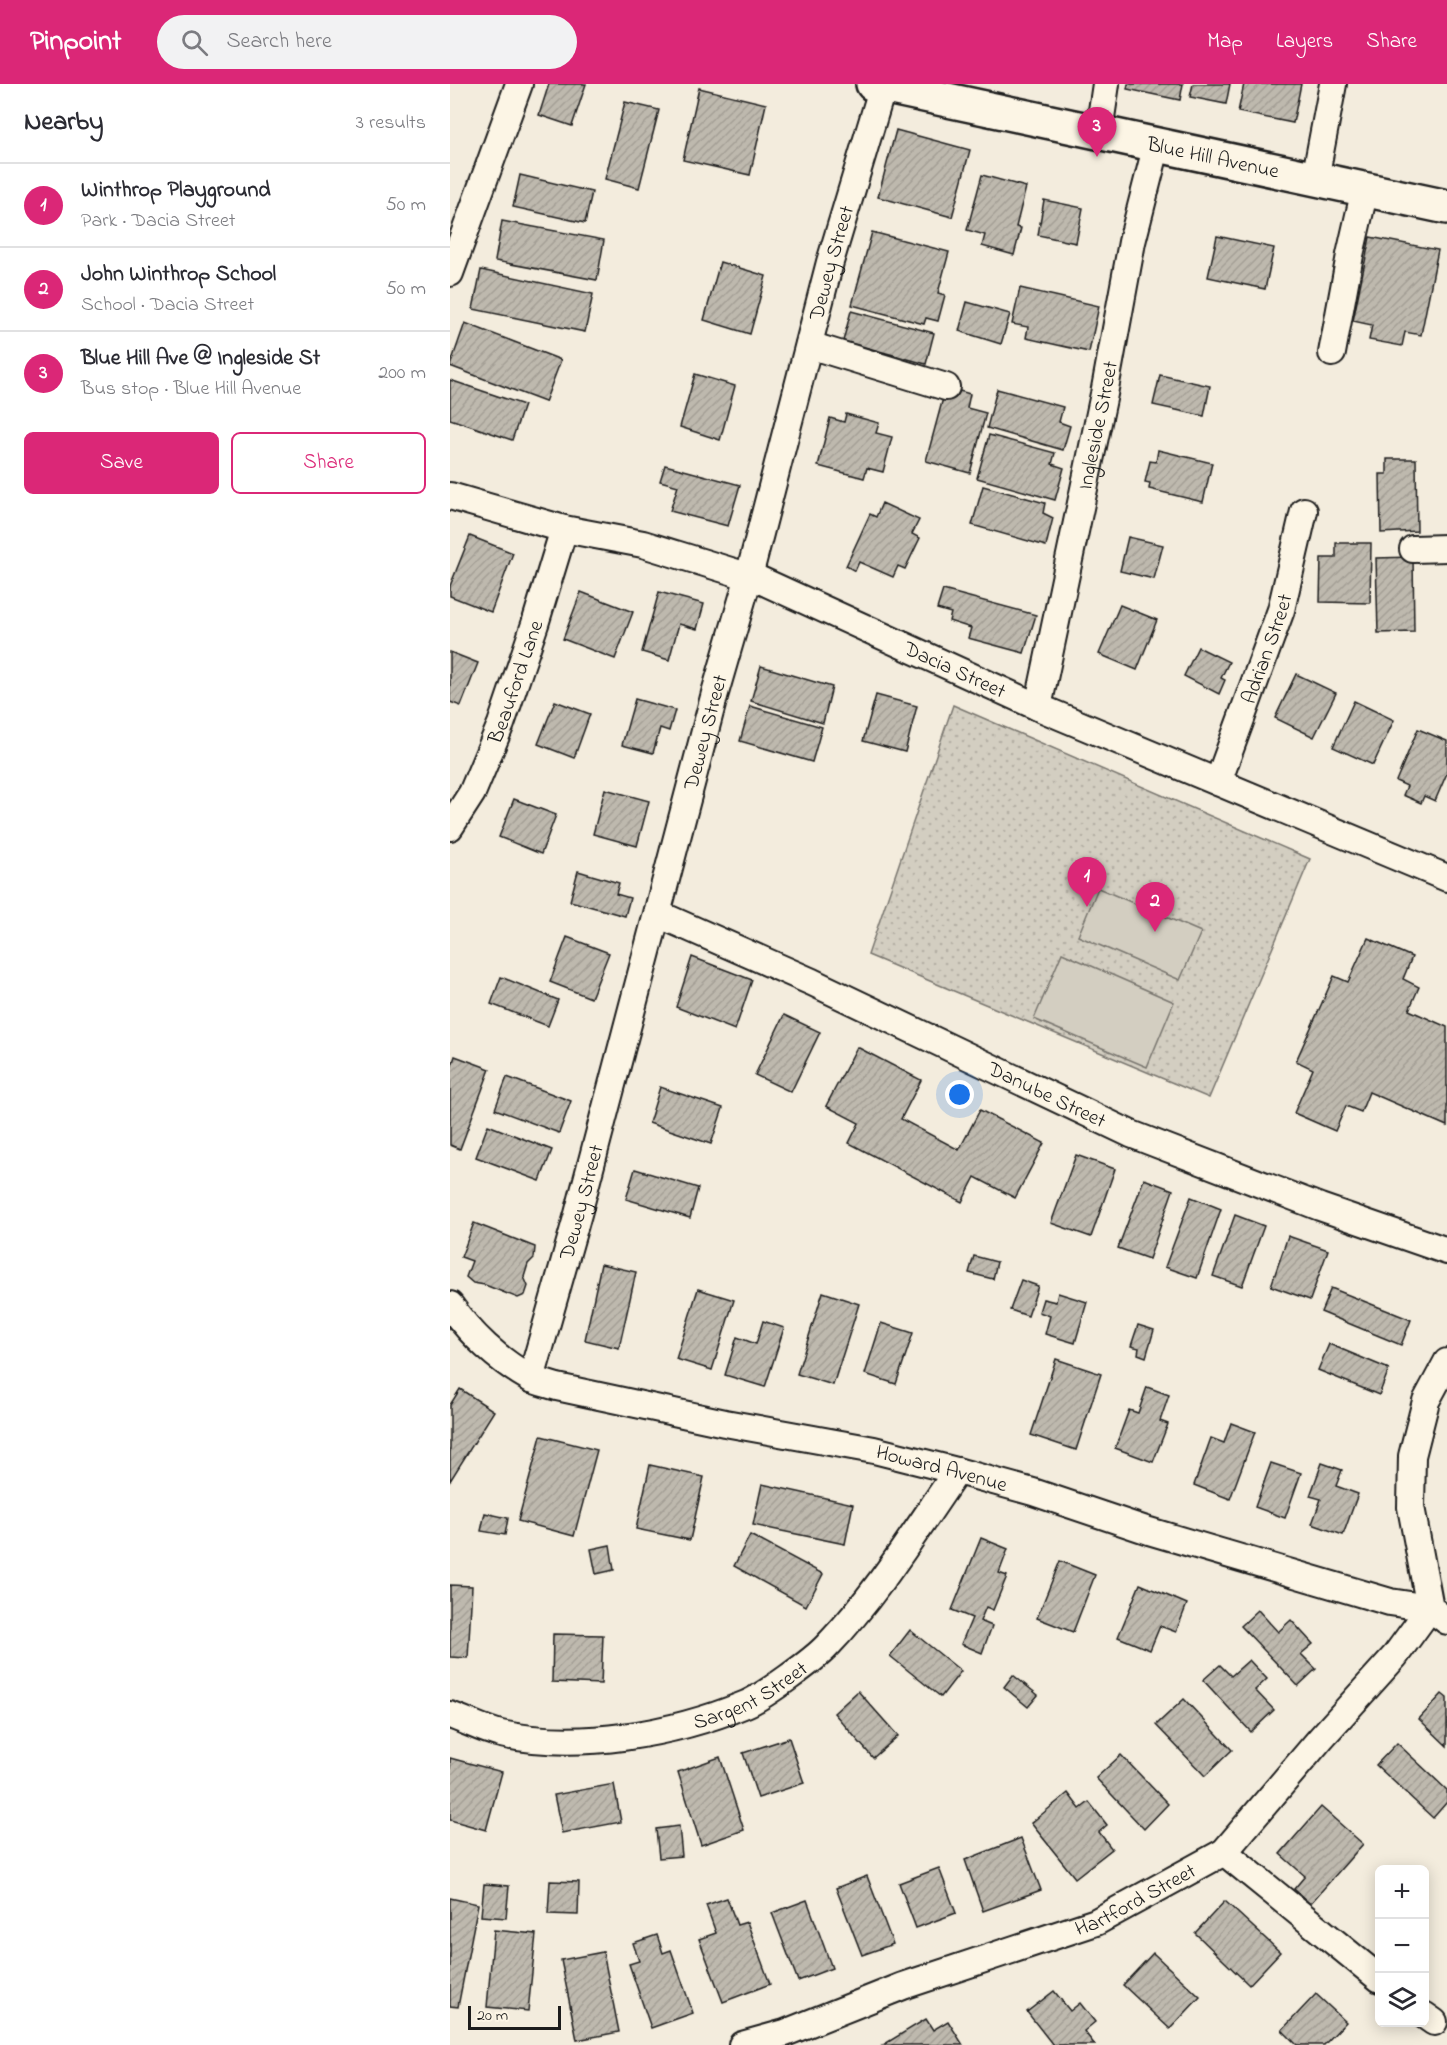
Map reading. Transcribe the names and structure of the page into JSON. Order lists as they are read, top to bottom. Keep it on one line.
{"streets":{"main road":["Blue Hill Avenue"],"street":["Dewey Street","Ingleside Street","Adrian Street","Dacia Street","Beauford Lane","Danube Street","Howard Avenue","Sargent Street","Hartford Street"]},"crossings":[["Blue Hill Avenue","Dewey Street"],["Blue Hill Avenue","Ingleside Street"],["Dewey Street","Dacia Street"],["Dewey Street","Danube Street"],["Dewey Street","Howard Avenue"],["Ingleside Street","Dacia Street"],["Adrian Street","Dacia Street"],["Dacia Street","Beauford Lane"],["Howard Avenue","Sargent Street"],["Howard Avenue","Hartford Street"]],"scale_bar":"20 m","page":{"header":"Pinpoint","search":"Search here","nav":["Map","Layers","Share"],"heading":["Nearby","3 results"],"pins":["3","1","2"],"list":[{"mark":"1","name":"Winthrop Playground","note":"Park · Dacia Street","value":"50 m"},{"mark":"2","name":"John Winthrop School","note":"School · Dacia Street","value":"50 m"},{"mark":"3","name":"Blue Hill Ave @ Ingleside St","note":"Bus stop · Blue Hill Avenue","value":"200 m"}],"buttons":["Save","Share"],"map_buttons":["+","−"],"scale":"20 m"}}
